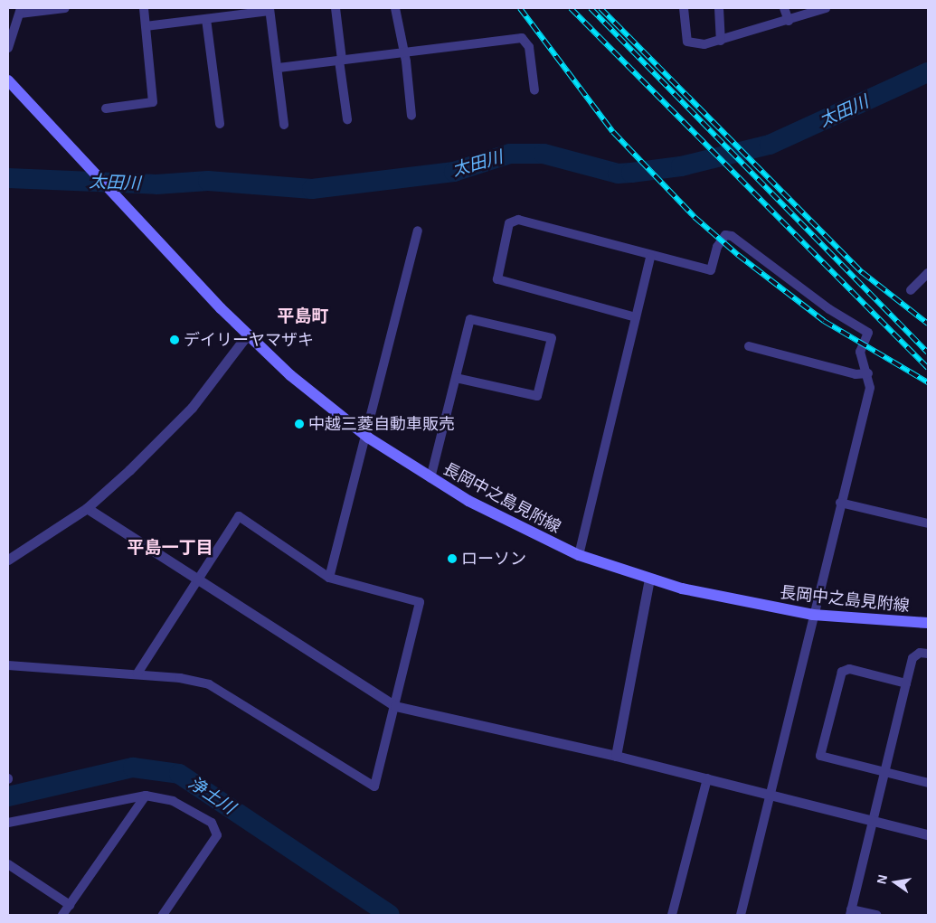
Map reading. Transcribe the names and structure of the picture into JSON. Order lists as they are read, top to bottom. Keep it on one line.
{"streets":{"main road":["長岡中之島見附線"]},"districts":["平島町","平島一丁目"],"water":["太田川","浄土川"],"places":["デイリーヤマザキ","中越三菱自動車販売","ローソン"],"north":"left"}
